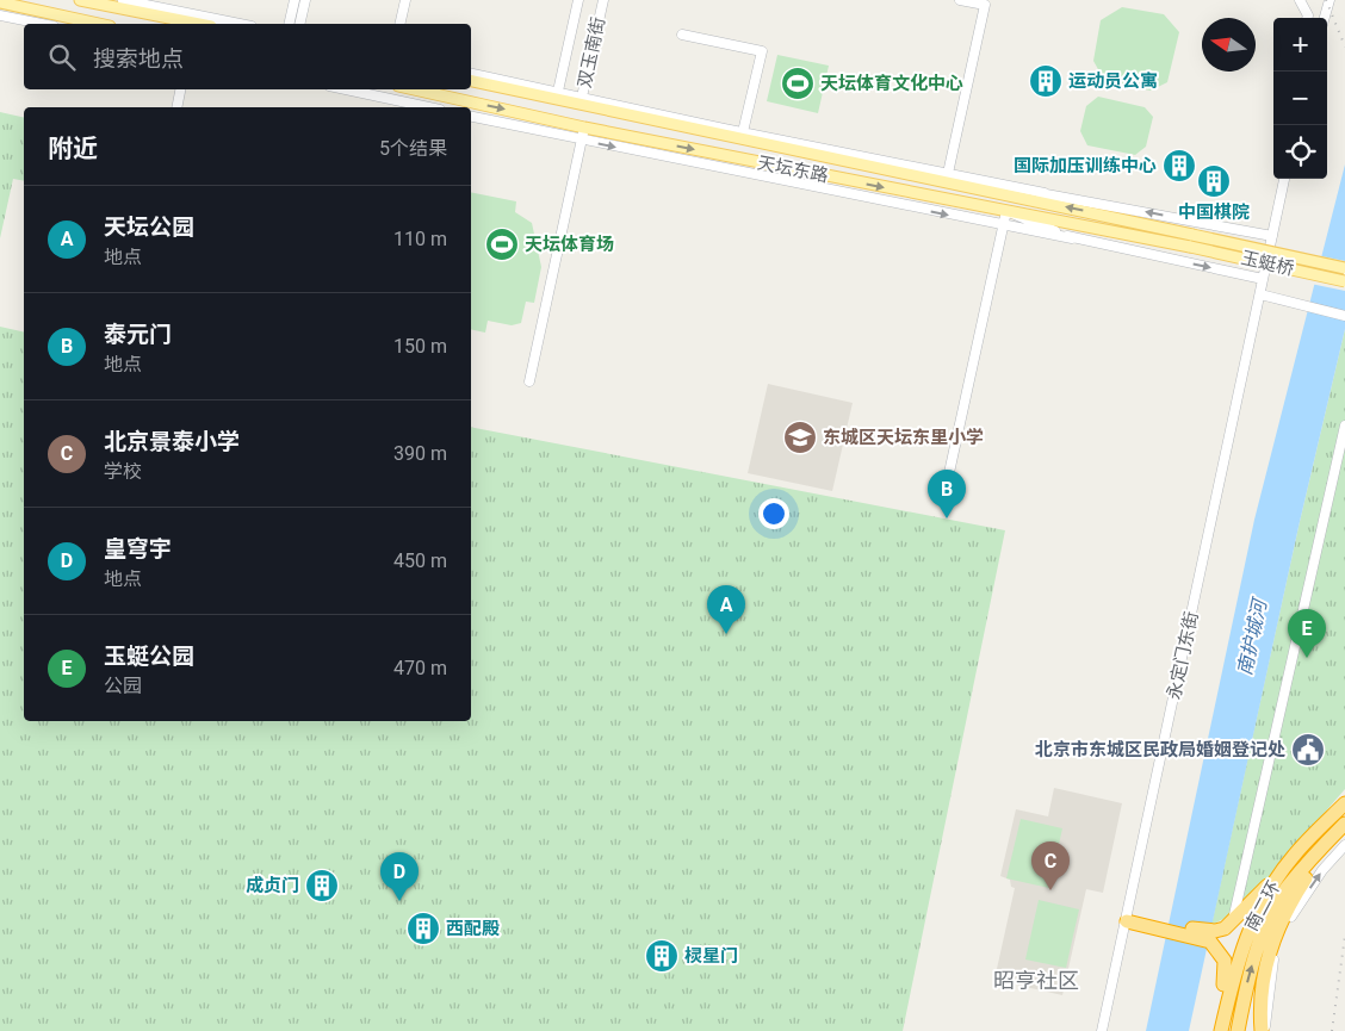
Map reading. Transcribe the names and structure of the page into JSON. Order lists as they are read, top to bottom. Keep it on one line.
{"streets":{"highway":["南二环"],"main road":["天坛东路","玉蜓桥"],"street":["双玉南街","永定门东街"]},"crossings":[["双玉南街","天坛东路"],["天坛东路","玉蜓桥"]],"districts":["昭亨社区"],"water":["南护城河"],"places":{"building":["运动员公寓","国际加压训练中心","中国棋院","成贞门","西配殿","棂星门"],"sports":["天坛体育文化中心","天坛体育场"],"school or university":["东城区天坛东里小学"],"public building":["北京市东城区民政局婚姻登记处"]},"north":"left","page":{"map_buttons":["+","−"],"search":"搜索地点","heading":["附近","5个结果"],"list":[{"mark":"A","name":"天坛公园","note":"地点","value":"110 m"},{"mark":"B","name":"泰元门","note":"地点","value":"150 m"},{"mark":"C","name":"北京景泰小学","note":"学校","value":"390 m"},{"mark":"D","name":"皇穹宇","note":"地点","value":"450 m"},{"mark":"E","name":"玉蜓公园","note":"公园","value":"470 m"}],"pins":["B","A","E","C","D"]}}
